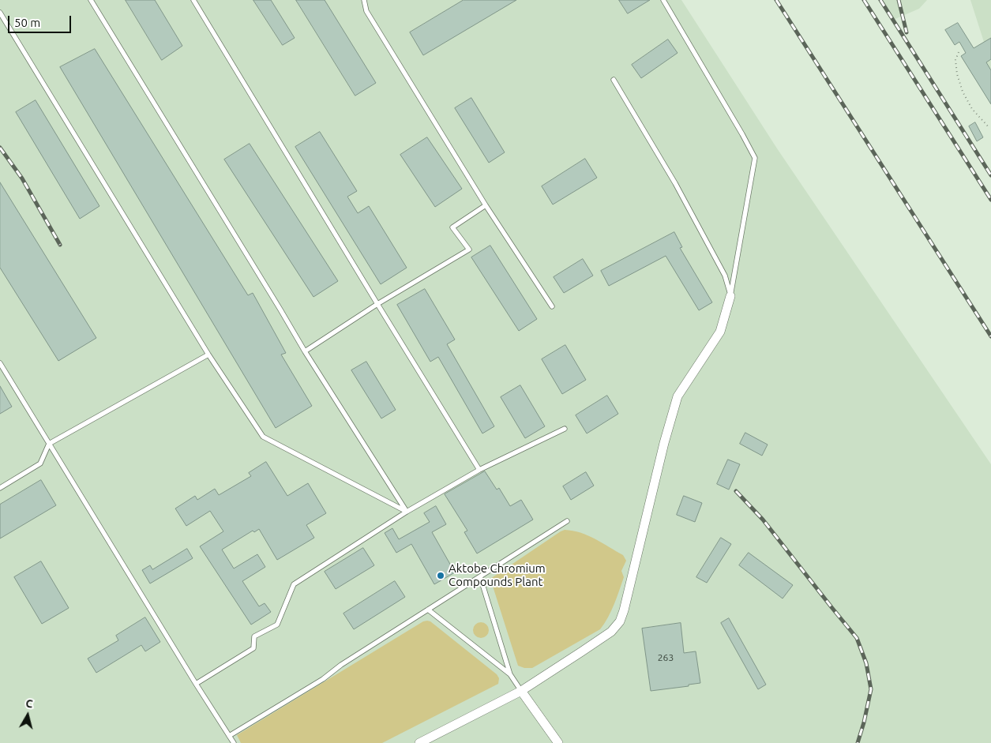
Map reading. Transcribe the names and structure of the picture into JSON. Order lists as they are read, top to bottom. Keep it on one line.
{"places":["Aktobe Chromium Compounds Plant"],"house_numbers":["263"],"scale_bar":"50 m","north":"top"}
